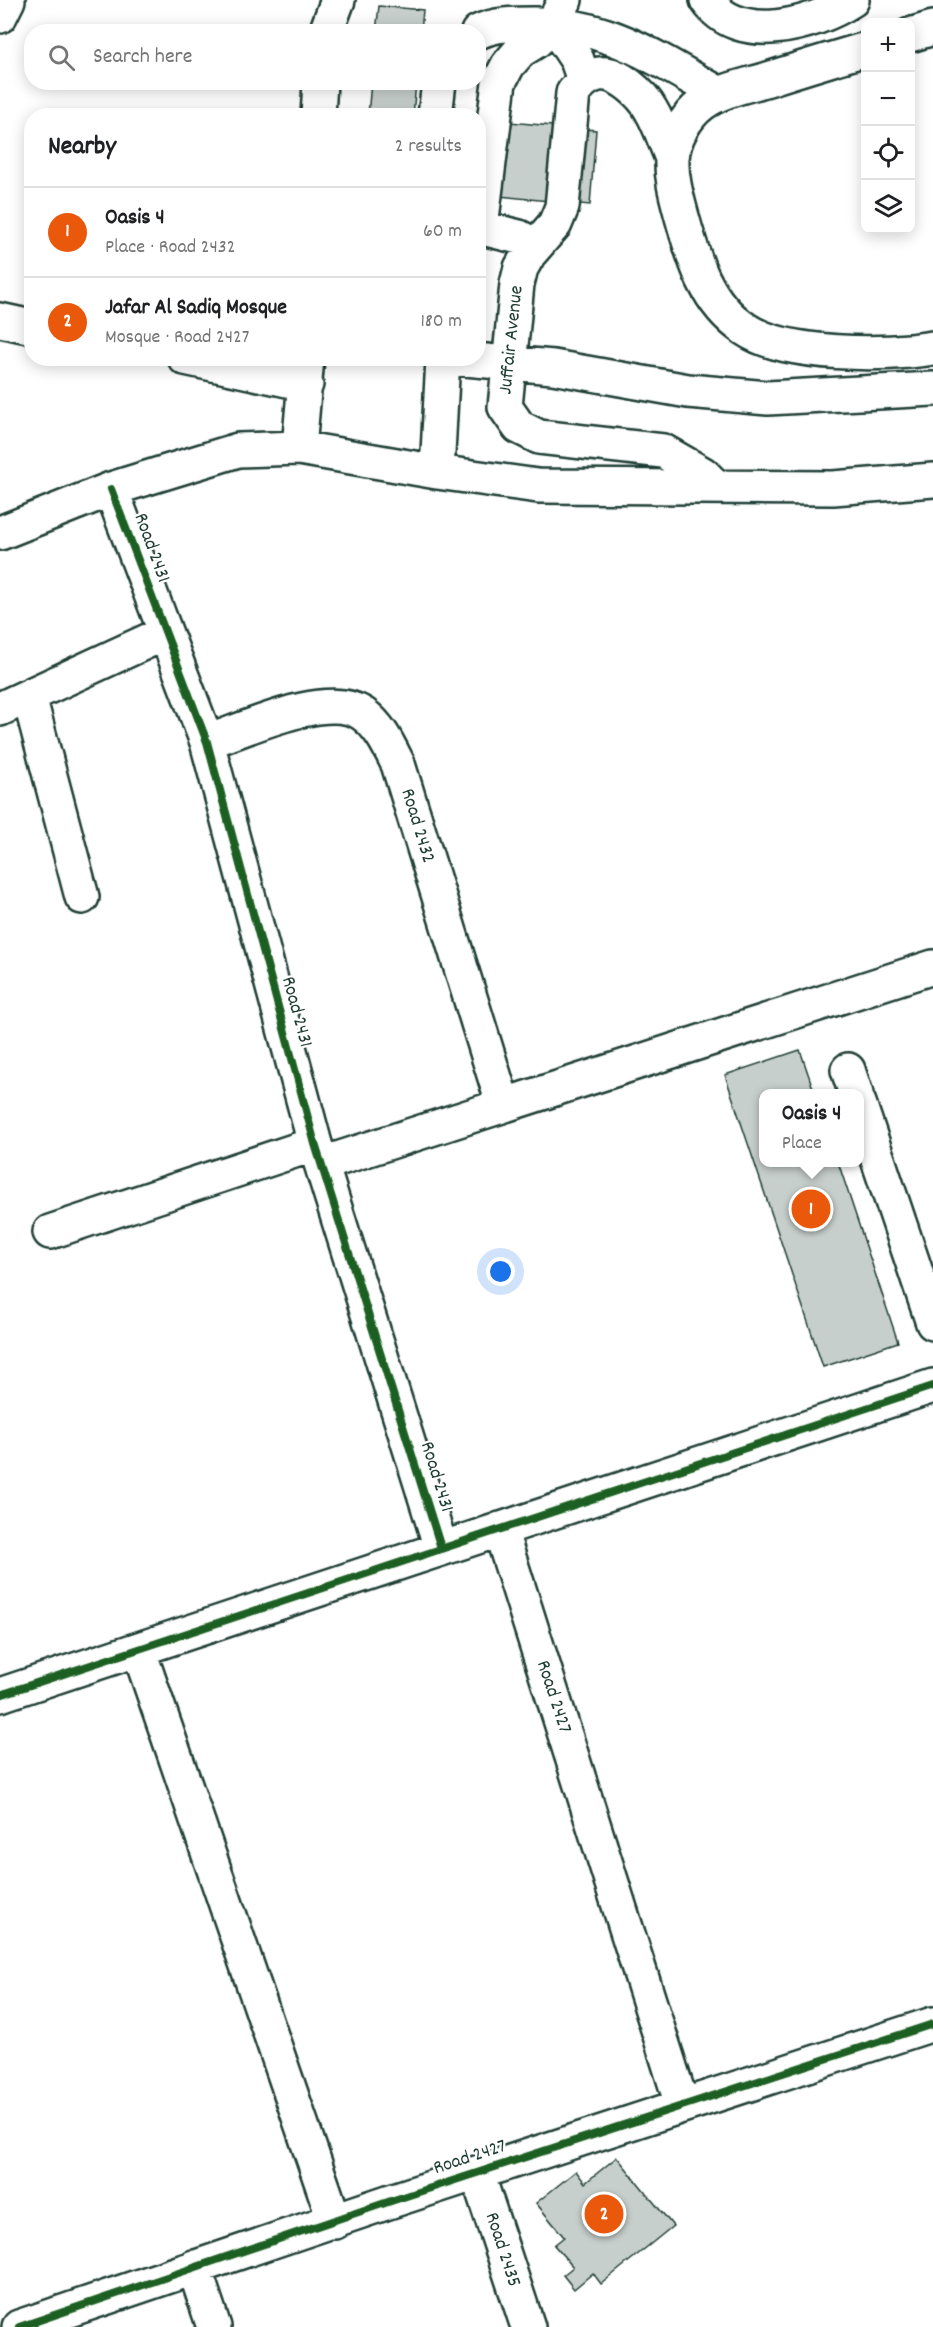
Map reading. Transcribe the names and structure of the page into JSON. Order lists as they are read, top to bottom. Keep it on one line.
{"streets":{"street":["Juffair Avenue","Road 2431","Road 2432","Road 2427","Road 2435"]},"crossings":[["Road 2431","Road 2432"],["Road 2427","Road 2435"]],"page":{"map_buttons":["+","−"],"search":"Search here","heading":["Nearby","2 results"],"list":[{"mark":"1","name":"Oasis 4","note":"Place · Road 2432","value":"60 m"},{"mark":"2","name":"Jafar Al Sadiq Mosque","note":"Mosque · Road 2427","value":"180 m"}],"popup":["Oasis 4","Place"],"pins":["1","2"]}}
